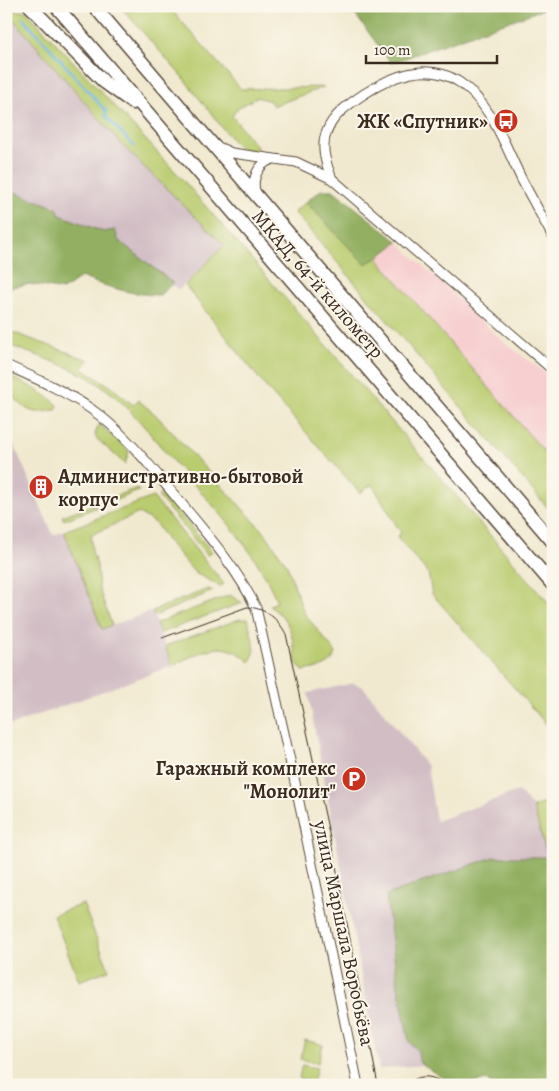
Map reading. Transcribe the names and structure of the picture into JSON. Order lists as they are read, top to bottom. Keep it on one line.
{"streets":{"highway":["МКАД, 64-й километр"],"street":["улица Маршала Воробьёва"]},"places":{"bus stop":["ЖК «Спутник»"],"building":["Административно-бытовой корпус"],"parking":["Гаражный комплекс \"Монолит\""]},"scale_bar":"100 m"}
